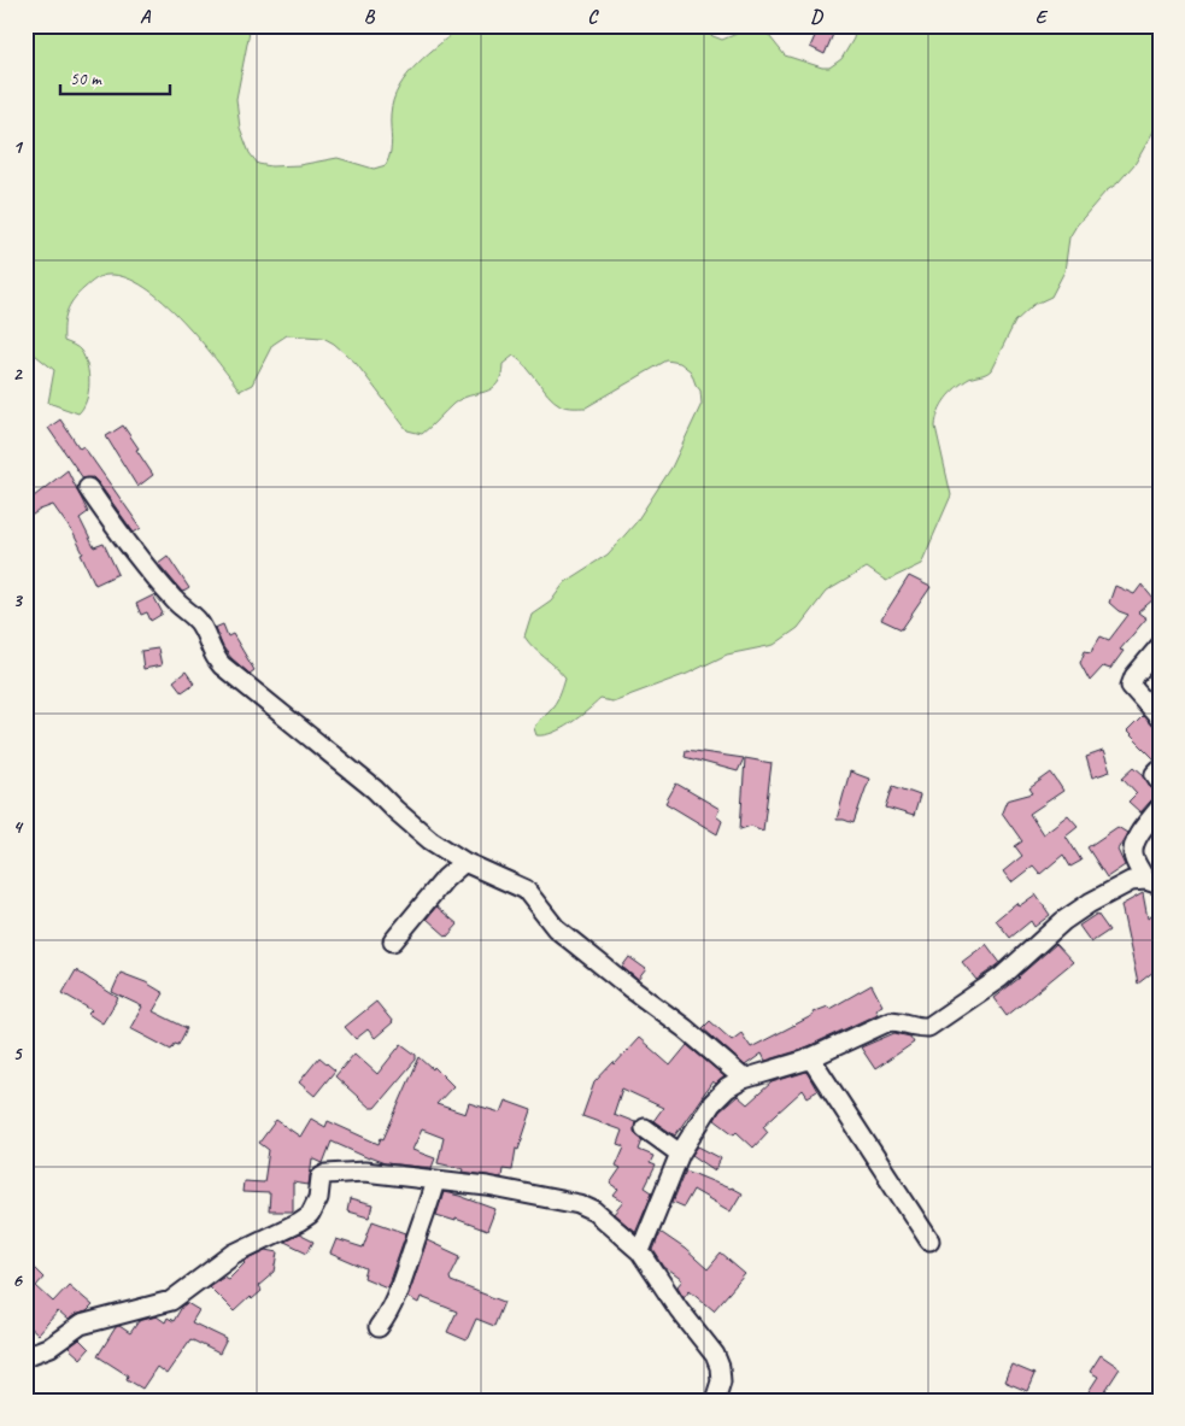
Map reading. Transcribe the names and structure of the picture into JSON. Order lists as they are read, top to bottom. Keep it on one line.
{"scale_bar":"50 m","grid":{"columns":["A","B","C","D","E"],"rows":["1","2","3","4","5","6"]}}
